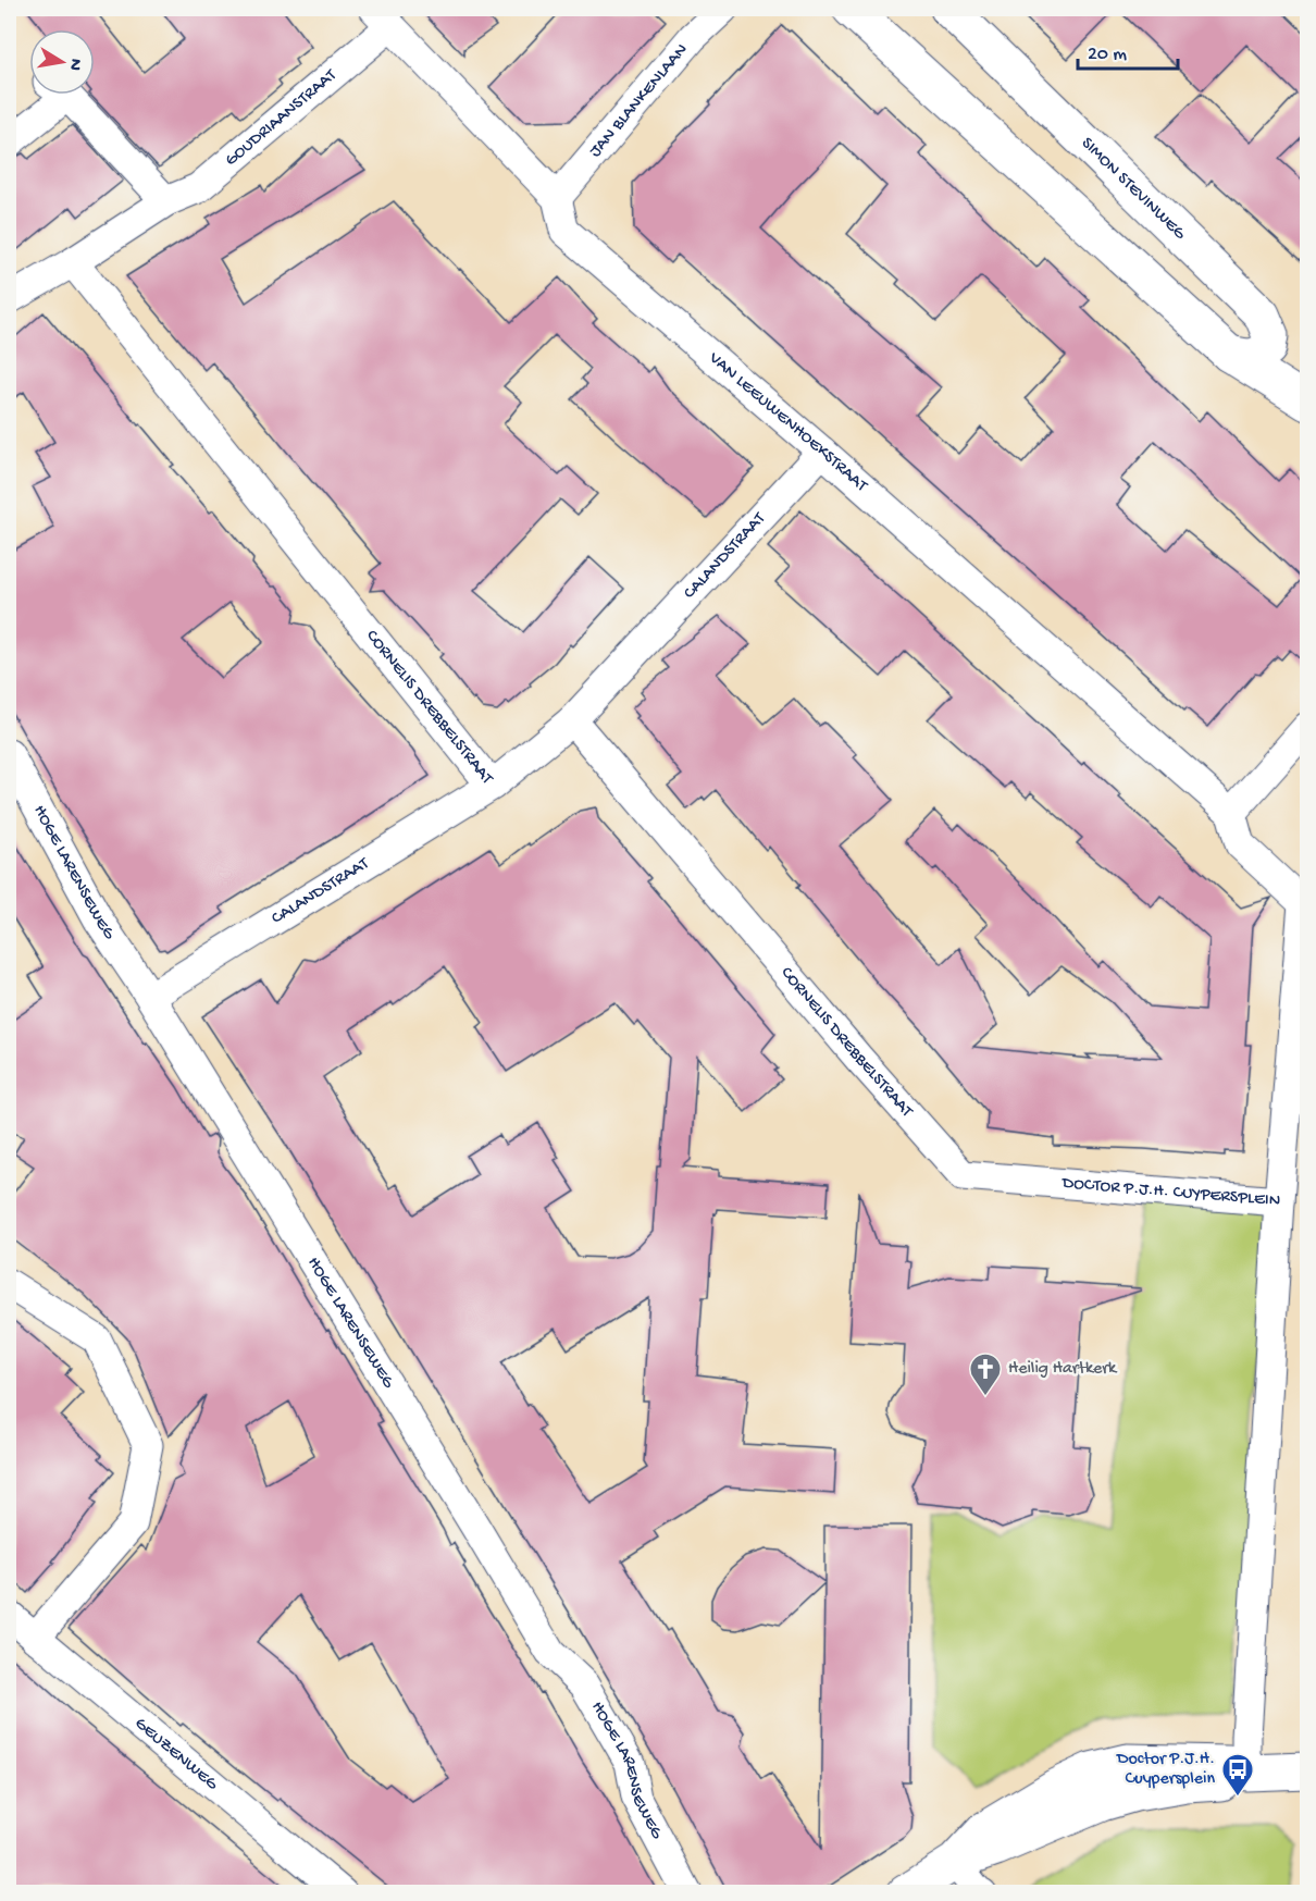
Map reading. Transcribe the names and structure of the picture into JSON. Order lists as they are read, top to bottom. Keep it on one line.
{"streets":{"street":["JAN BLANKENLAAN","GOUDRIAANSTRAAT","SIMON STEVINWEG","VAN LEEUWENHOEKSTRAAT","CALANDSTRAAT","CORNELIS DREBBELSTRAAT","HOGE LARENSEWEG","DOCTOR P.J.H. CUYPERSPLEIN","GEUZENWEG"]},"crossings":[["JAN BLANKENLAAN","VAN LEEUWENHOEKSTRAAT"],["GOUDRIAANSTRAAT","CORNELIS DREBBELSTRAAT"],["VAN LEEUWENHOEKSTRAAT","CALANDSTRAAT"],["CALANDSTRAAT","CORNELIS DREBBELSTRAAT"],["CALANDSTRAAT","HOGE LARENSEWEG"],["CORNELIS DREBBELSTRAAT","DOCTOR P.J.H. CUYPERSPLEIN"]],"places":{"church":["Heilig Hartkerk"],"bus stop":["Doctor P.J.H. Cuypersplein"]},"scale_bar":"20 m","north":"right"}
